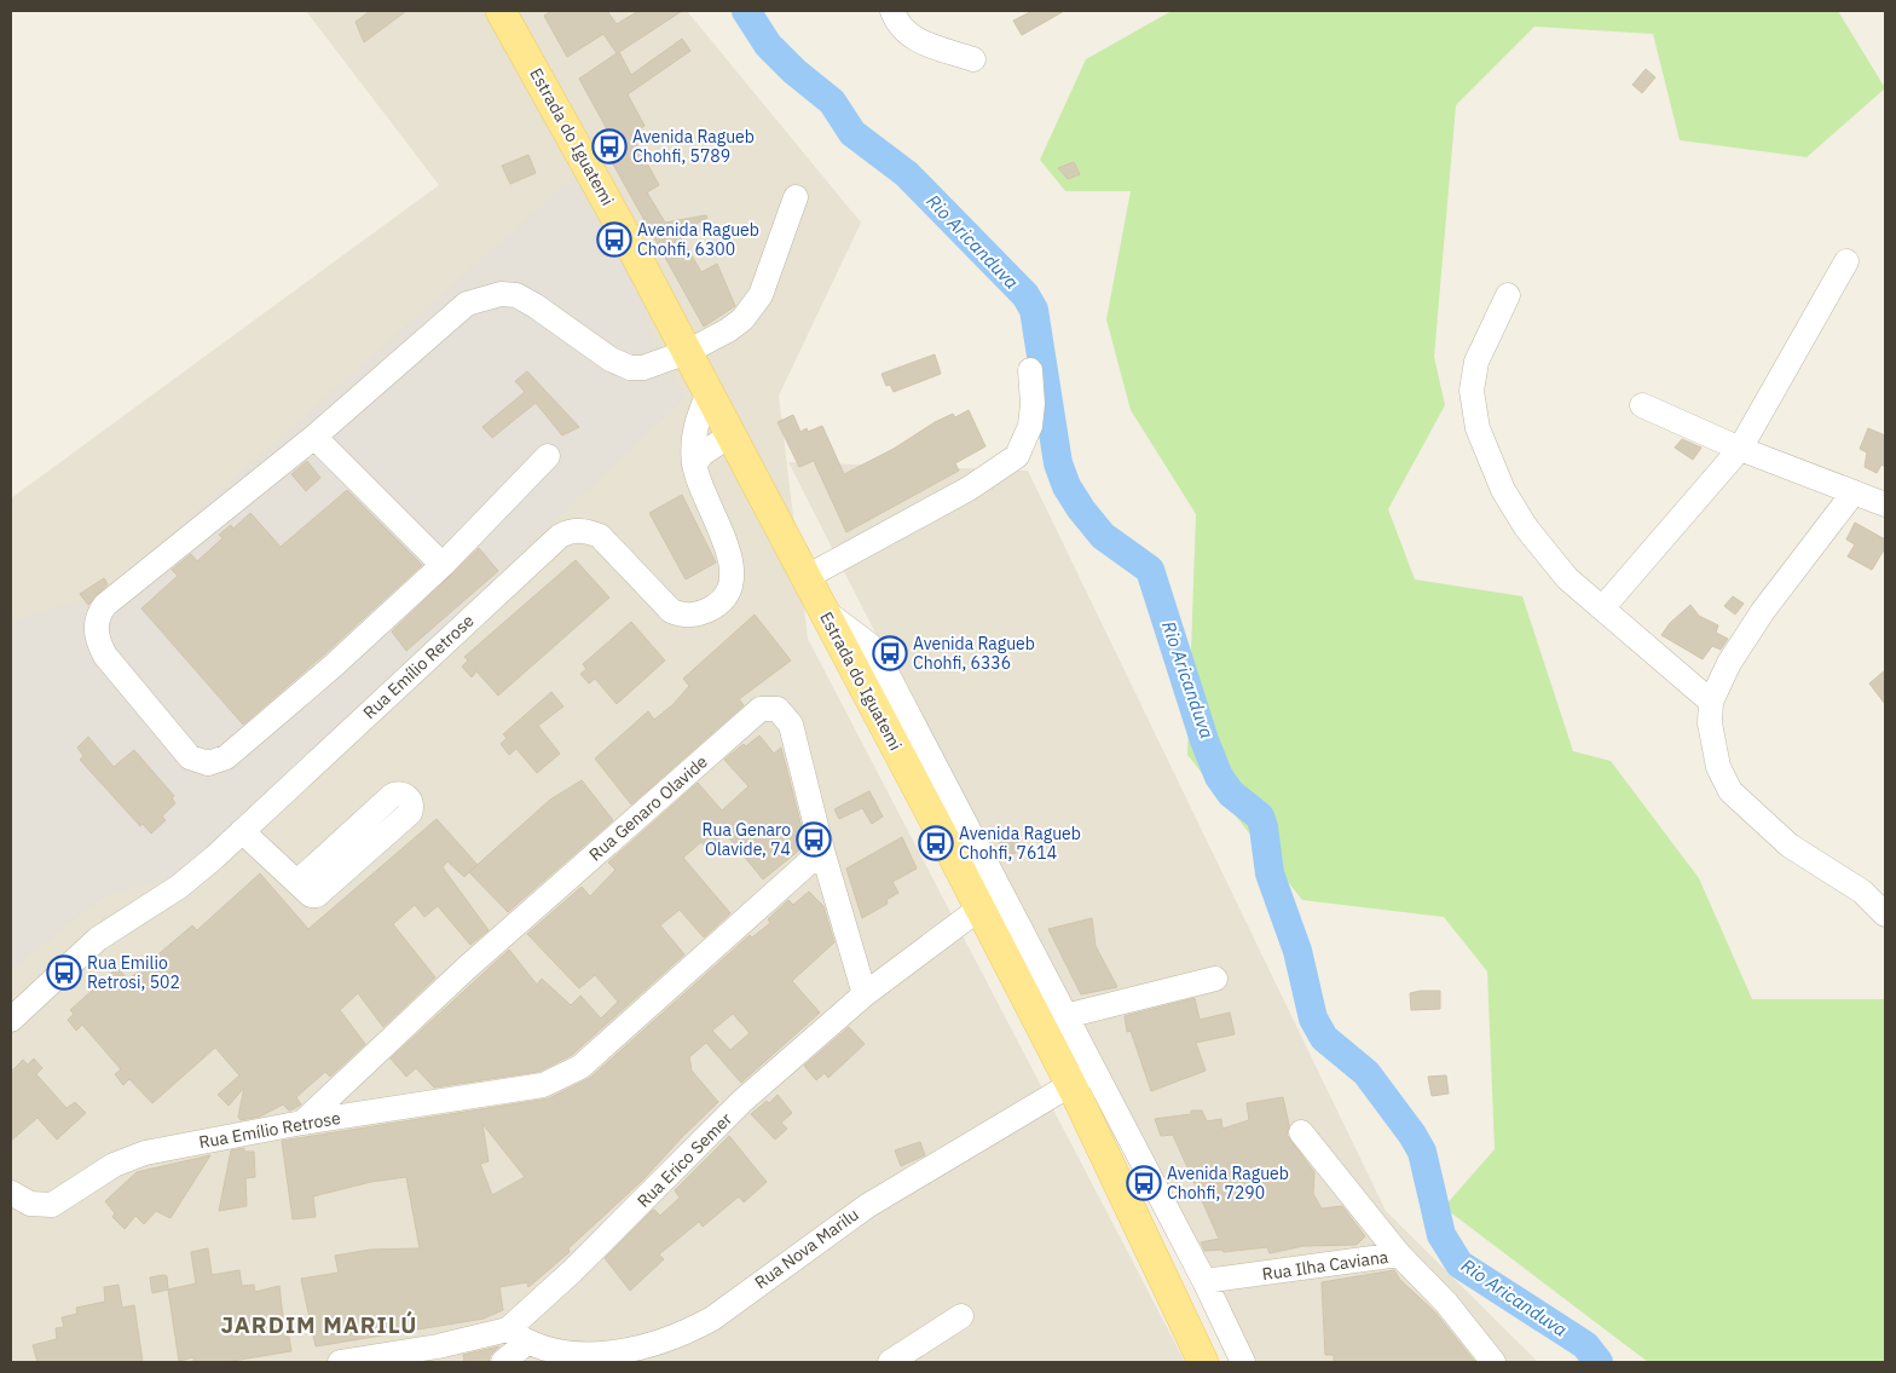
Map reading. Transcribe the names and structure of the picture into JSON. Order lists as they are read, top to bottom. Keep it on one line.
{"streets":{"main road":["Estrada do Iguatemi"],"street":["Rua Emílio Retrose","Rua Genaro Olavide","Rua Erico Semer","Rua Nova Marilu","Rua Ilha Caviana"]},"crossings":[["Estrada do Iguatemi","Rua Emílio Retrose"],["Estrada do Iguatemi","Rua Erico Semer"],["Estrada do Iguatemi","Rua Nova Marilu"],["Rua Emílio Retrose","Rua Genaro Olavide"],["Rua Genaro Olavide","Rua Erico Semer"],["Rua Erico Semer","Rua Nova Marilu"]],"districts":["JARDIM MARILÚ"],"water":["Rio Aricanduva"],"places":{"bus stop":["Avenida Ragueb Chohfi, 5789","Avenida Ragueb Chohfi, 6300","Avenida Ragueb Chohfi, 6336","Rua Genaro Olavide, 74","Avenida Ragueb Chohfi, 7614","Rua Emilio Retrosi, 502","Avenida Ragueb Chohfi, 7290"]}}
